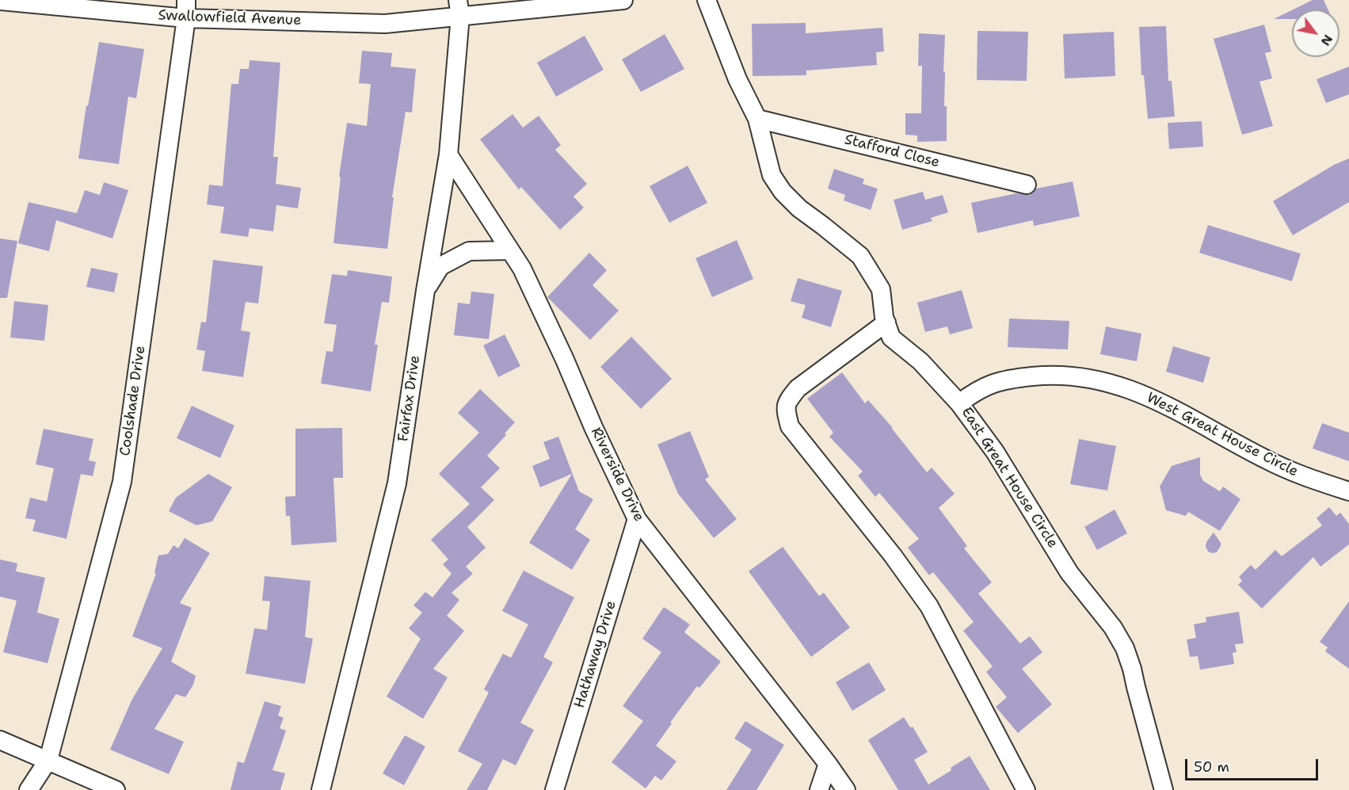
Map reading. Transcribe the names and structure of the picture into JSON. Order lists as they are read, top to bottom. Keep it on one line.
{"streets":{"street":["Swallowfield Avenue","Stafford Close","Fairfax Drive","Coolshade Drive","West Great House Circle","Riverside Drive","East Great House Circle","Hathaway Drive"]},"crossings":[["Swallowfield Avenue","Fairfax Drive"],["Swallowfield Avenue","Coolshade Drive"],["Stafford Close","East Great House Circle"],["Fairfax Drive","Riverside Drive"],["West Great House Circle","East Great House Circle"],["Riverside Drive","Hathaway Drive"]],"scale_bar":"50 m","north":"bottom right"}
